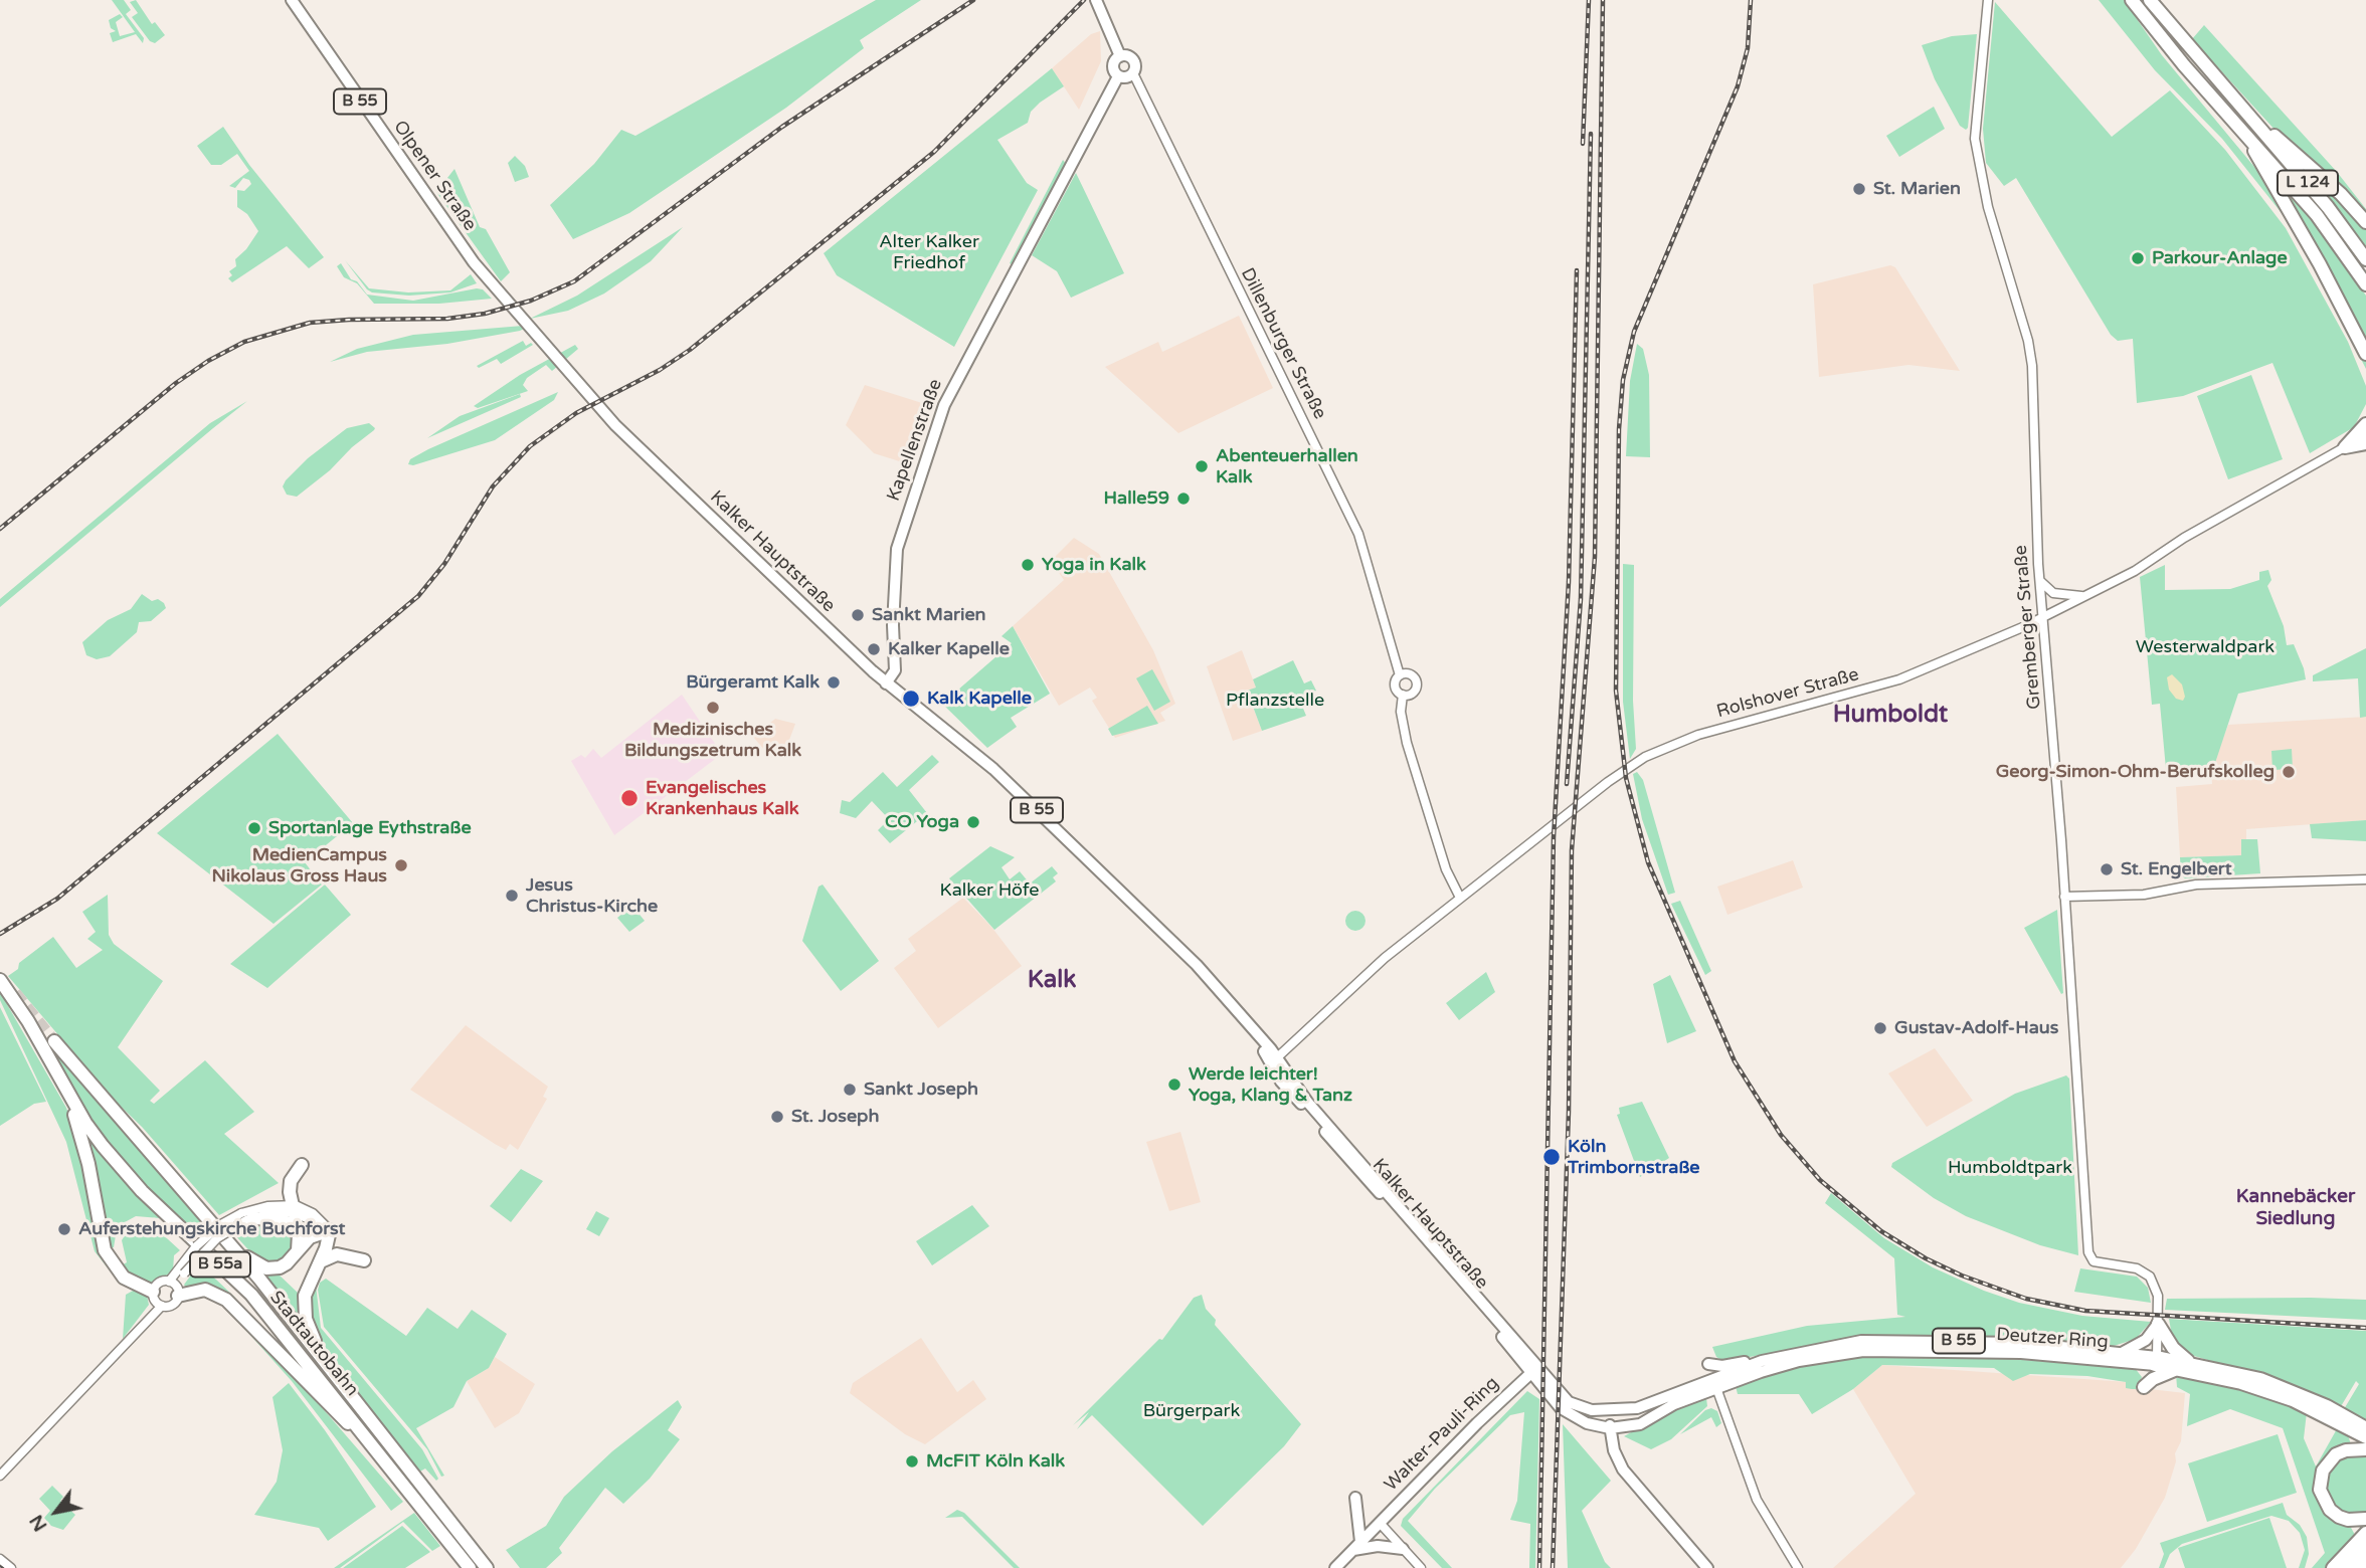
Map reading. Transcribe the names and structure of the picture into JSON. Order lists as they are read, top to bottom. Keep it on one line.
{"streets":{"highway":["B 55","L 124","B 55a","Deutzer Ring","Stadtautobahn"],"main road":["Olpener Straße","Kapellenstraße","Kalker Hauptstraße","Walter-Pauli-Ring"],"street":["Dillenburger Straße","Gremberger Straße","Rolshover Straße"]},"crossings":[["B 55","Kapellenstraße"],["B 55","Kalker Hauptstraße"],["Olpener Straße","Kalker Hauptstraße"],["Dillenburger Straße","Kapellenstraße"],["Kalker Hauptstraße","Rolshover Straße"],["Kalker Hauptstraße","Deutzer Ring"],["Kalker Hauptstraße","Walter-Pauli-Ring"],["Gremberger Straße","Rolshover Straße"]],"districts":["Humboldt","Kalk","Kannebäcker Siedlung"],"parks":["Alter Kalker Friedhof","Westerwaldpark","Pflanzstelle","Kalker Höfe","Humboldtpark","Bürgerpark"],"places":["St. Marien","Parkour-Anlage","Abenteuerhallen Kalk","Halle59","Yoga in Kalk","Sankt Marien","Kalker Kapelle","Bürgeramt Kalk","Kalk Kapelle","Medizinisches Bildungszetrum Kalk","Georg-Simon-Ohm-Berufskolleg","Evangelisches Krankenhaus Kalk","CO Yoga","Sportanlage Eythstraße","MedienCampus Nikolaus Gross Haus","St. Engelbert","Jesus Christus-Kirche","Gustav-Adolf-Haus","Werde leichter! Yoga, Klang & Tanz","Sankt Joseph","St. Joseph","Köln Trimbornstraße","Auferstehungskirche Buchforst","McFIT Köln Kalk"],"north":"bottom left"}
